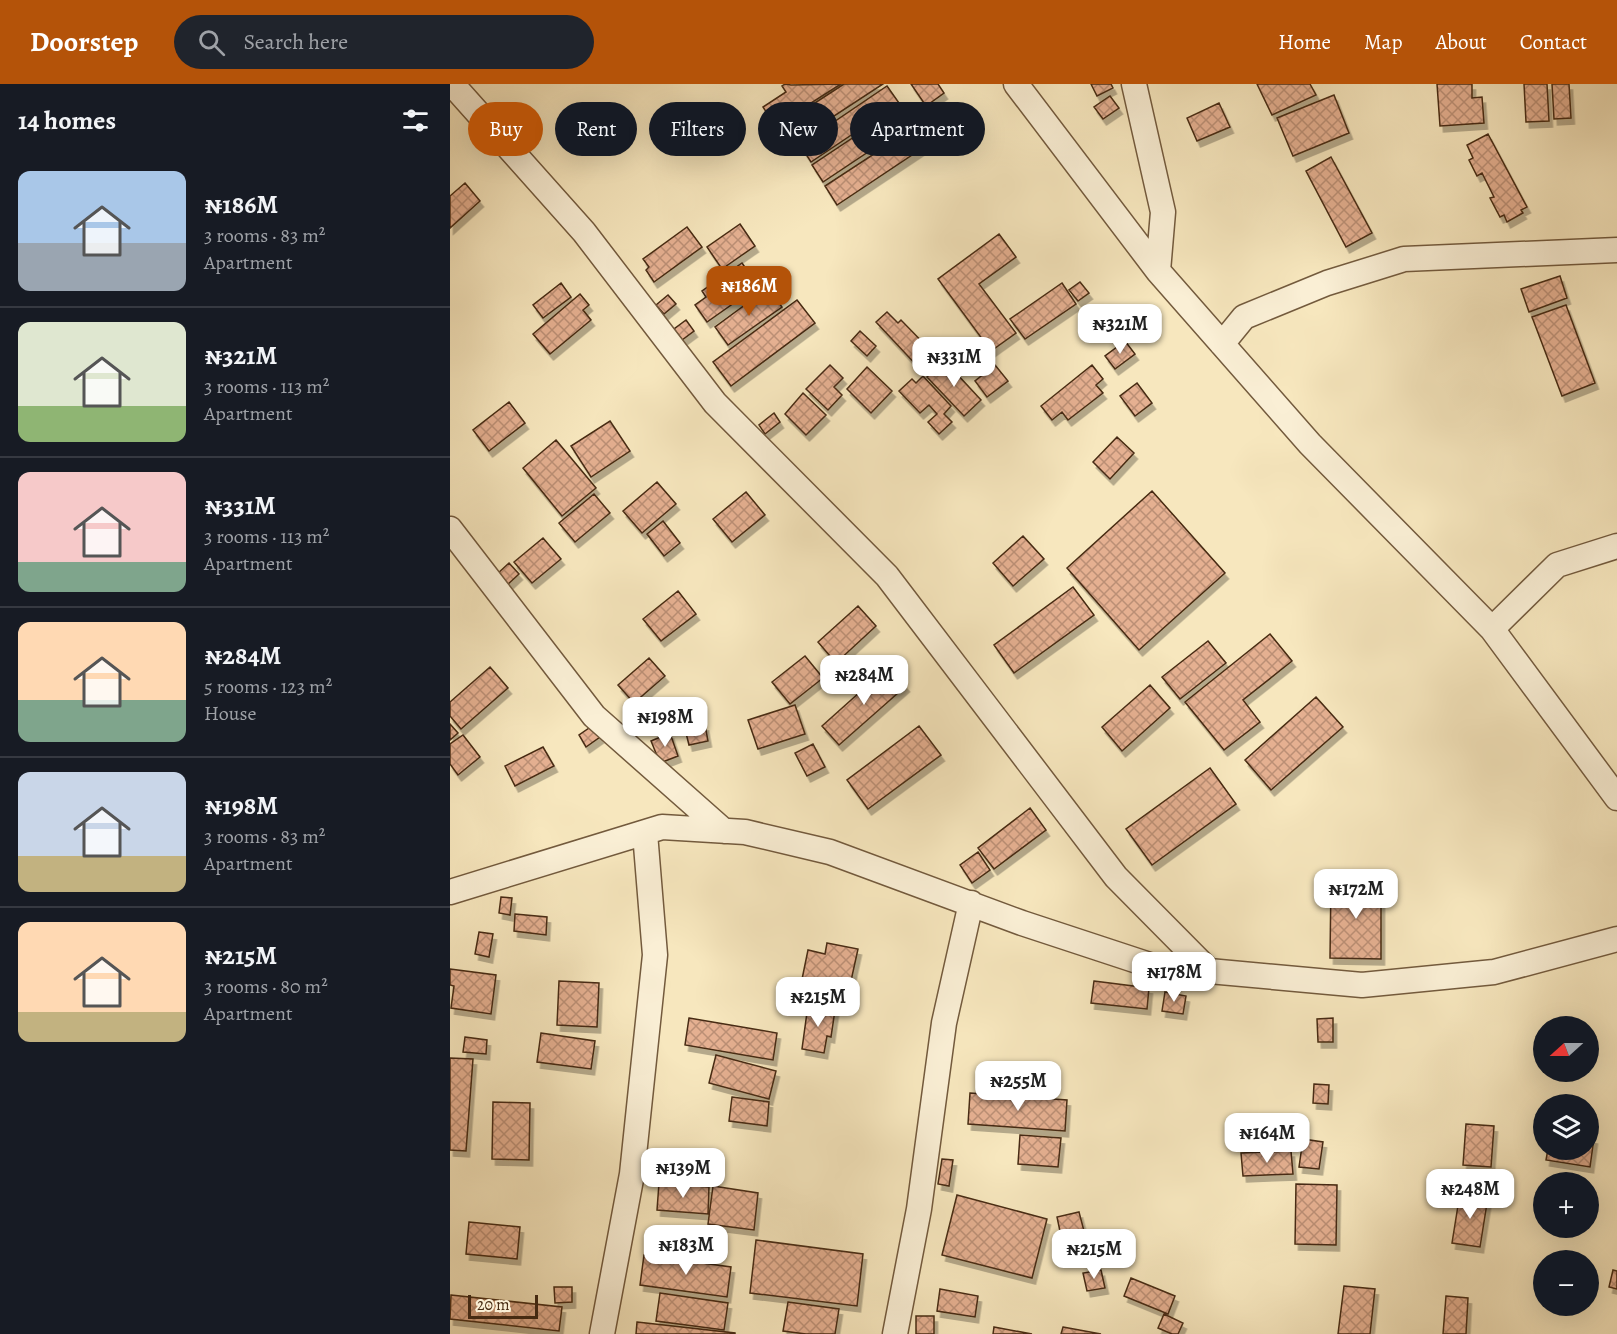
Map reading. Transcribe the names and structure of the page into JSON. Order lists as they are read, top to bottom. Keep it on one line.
{"scale_bar":"20 m","north":"left","page":{"header":"Doorstep","search":"Search here","nav":["Home","Map","About","Contact"],"heading":"14 homes","chip":["Buy","Rent","Filters","New","Apartment"],"list":[{"name":"₦186M","note":"3 rooms · 83 m² · Apartment"},{"name":"₦321M","note":"3 rooms · 113 m² · Apartment"},{"name":"₦331M","note":"3 rooms · 113 m² · Apartment"},{"name":"₦284M","note":"5 rooms · 123 m² · House"},{"name":"₦198M","note":"3 rooms · 83 m² · Apartment"},{"name":"₦215M","note":"3 rooms · 80 m² · Apartment"}],"price":["₦186M","₦321M","₦331M","₦284M","₦198M","₦172M","₦178M","₦215M","₦255M","₦164M","₦139M","₦248M","₦183M","₦215M"],"map_buttons":["+","−"],"scale":"20 m"}}
